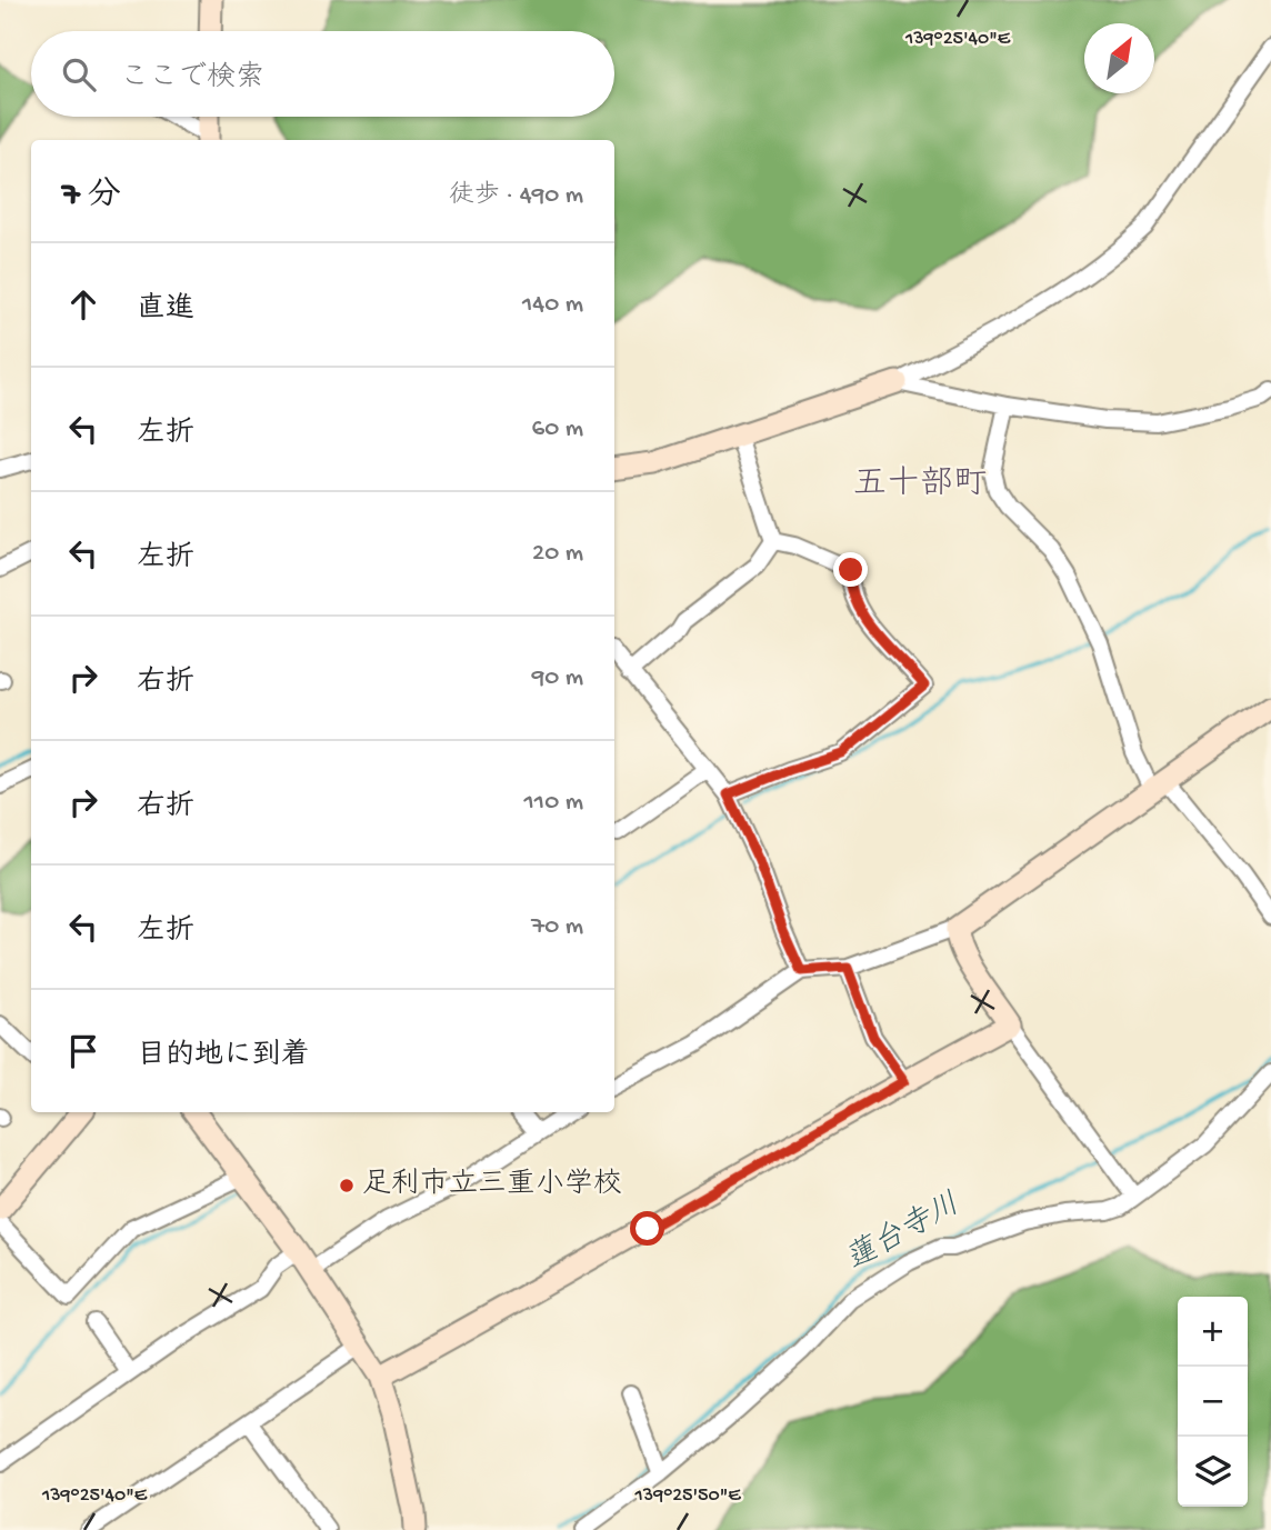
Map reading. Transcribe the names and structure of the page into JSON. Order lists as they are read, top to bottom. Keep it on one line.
{"districts":["五十部町"],"water":["蓮台寺川"],"places":["足利市立三重小学校"],"north":"top right","page":{"search":"ここで検索","heading":["7 分","徒歩 · 490 m"],"list":[["直進","140 m"],["左折","60 m"],["左折","20 m"],["右折","90 m"],["右折","110 m"],["左折","70 m"],"目的地に到着"],"map_buttons":["+","−"]},"coordinates":["139°25'40\"E","139°25'50\"E"]}
